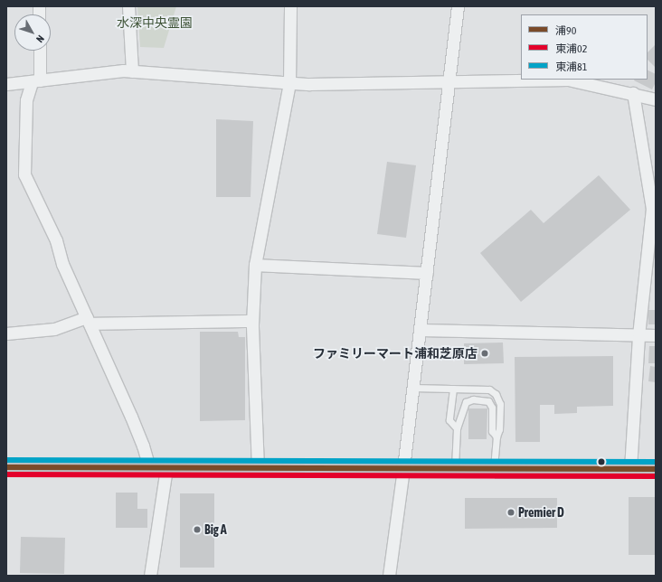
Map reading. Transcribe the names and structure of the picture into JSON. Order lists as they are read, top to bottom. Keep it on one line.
{"parks":["水深中央霊園"],"places":["ファミリーマート浦和芝原店","Premier D","Big A"],"lines":["transit line 東浦81","transit line 浦90","transit line 東浦02"],"legend":["浦90","東浦02","東浦81"],"north":"bottom right"}
